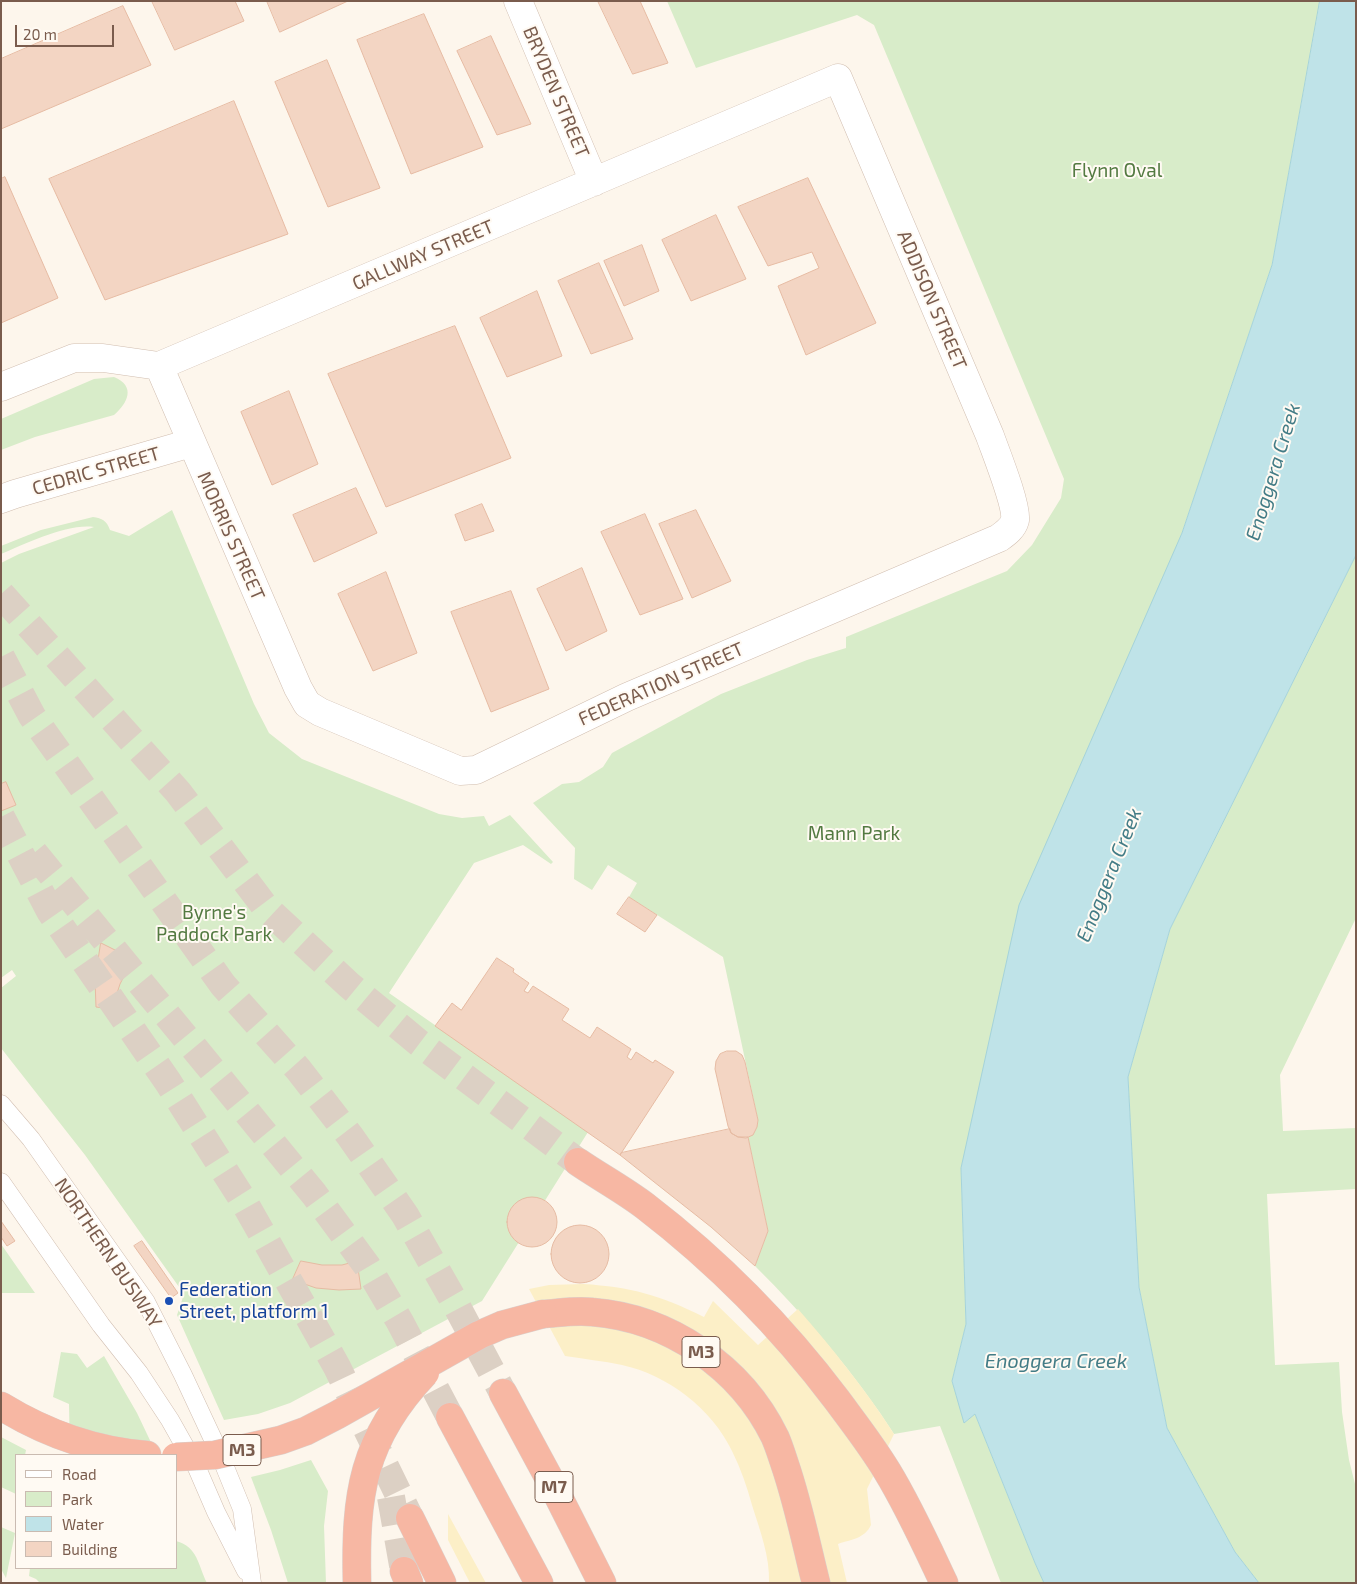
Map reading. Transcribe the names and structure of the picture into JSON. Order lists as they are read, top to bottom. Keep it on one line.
{"streets":{"highway":["M3","M7"],"street":["BRYDEN STREET","GALLWAY STREET","ADDISON STREET","CEDRIC STREET","MORRIS STREET","FEDERATION STREET"],"lane":["NORTHERN BUSWAY"]},"crossings":[["BRYDEN STREET","GALLWAY STREET"],["GALLWAY STREET","ADDISON STREET"],["GALLWAY STREET","MORRIS STREET"],["ADDISON STREET","FEDERATION STREET"],["CEDRIC STREET","MORRIS STREET"],["MORRIS STREET","FEDERATION STREET"]],"water":["Enoggera Creek"],"parks":["Flynn Oval","Mann Park","Byrne's Paddock Park"],"places":["Federation Street, platform 1"],"legend":["Road","Park","Water","Building"],"scale_bar":"20 m"}
